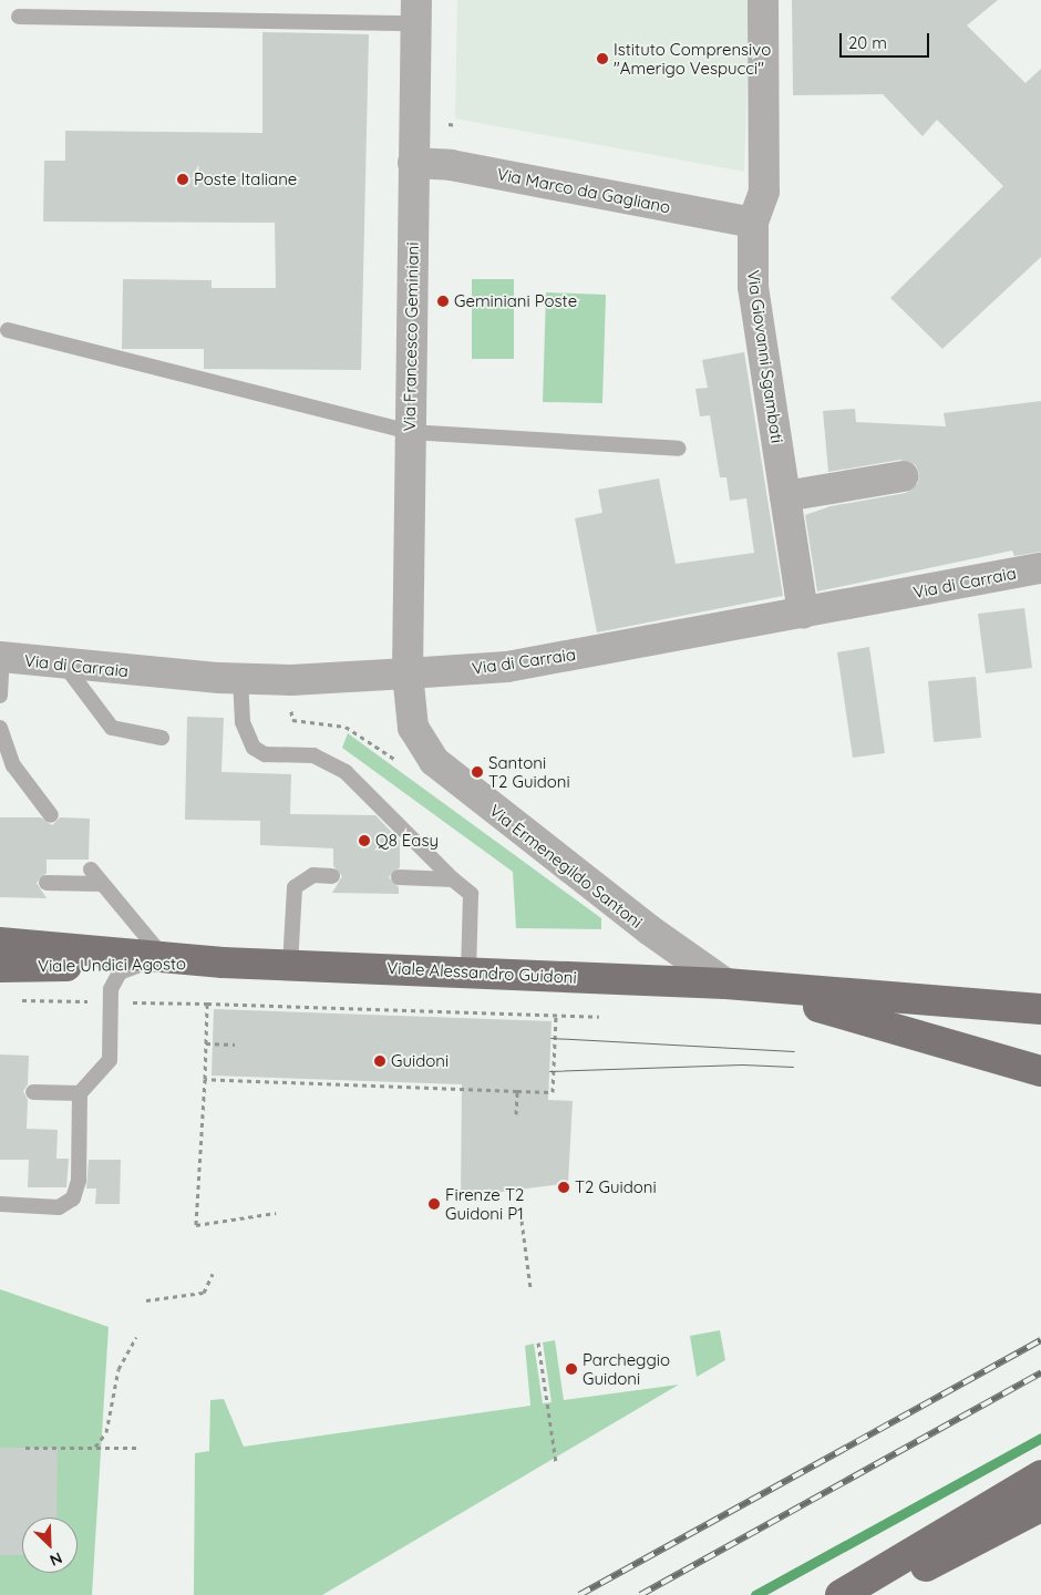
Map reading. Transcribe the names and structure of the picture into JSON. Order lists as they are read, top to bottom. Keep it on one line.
{"streets":{"main road":["Viale Undici Agosto","Viale Alessandro Guidoni"],"street":["Via Marco da Gagliano","Via Francesco Geminiani","Via Giovanni Sgambati","Via di Carraia","Via Ermenegildo Santoni"]},"crossings":[["Via Marco da Gagliano","Via Francesco Geminiani"],["Via Marco da Gagliano","Via Giovanni Sgambati"],["Via Francesco Geminiani","Via di Carraia"],["Via Francesco Geminiani","Via Ermenegildo Santoni"],["Via Giovanni Sgambati","Via di Carraia"],["Via di Carraia","Via Ermenegildo Santoni"],["Via Ermenegildo Santoni","Viale Alessandro Guidoni"],["Viale Undici Agosto","Viale Alessandro Guidoni"]],"places":["Istituto Comprensivo \"Amerigo Vespucci\"","Poste Italiane","Geminiani Poste","Santoni T2 Guidoni","Q8 Easy","Guidoni","T2 Guidoni","Firenze T2 Guidoni P1","Parcheggio Guidoni"],"scale_bar":"20 m","north":"bottom right"}
